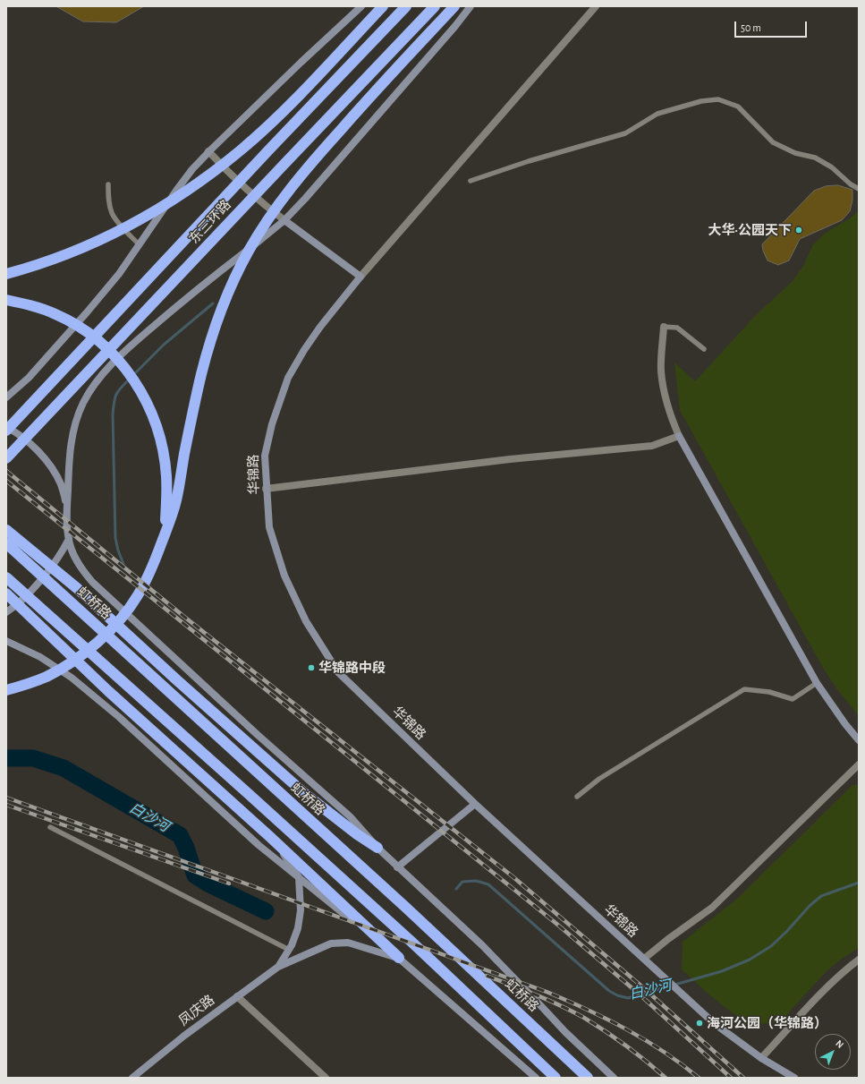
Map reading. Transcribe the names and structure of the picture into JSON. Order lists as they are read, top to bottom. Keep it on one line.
{"streets":{"highway":["东三环路","虹桥路"],"main road":["华锦路","凤庆路"]},"water":["白沙河"],"places":["大华·公园天下","华锦路中段","海河公园（华锦路）"],"scale_bar":"50 m","north":"top right"}
